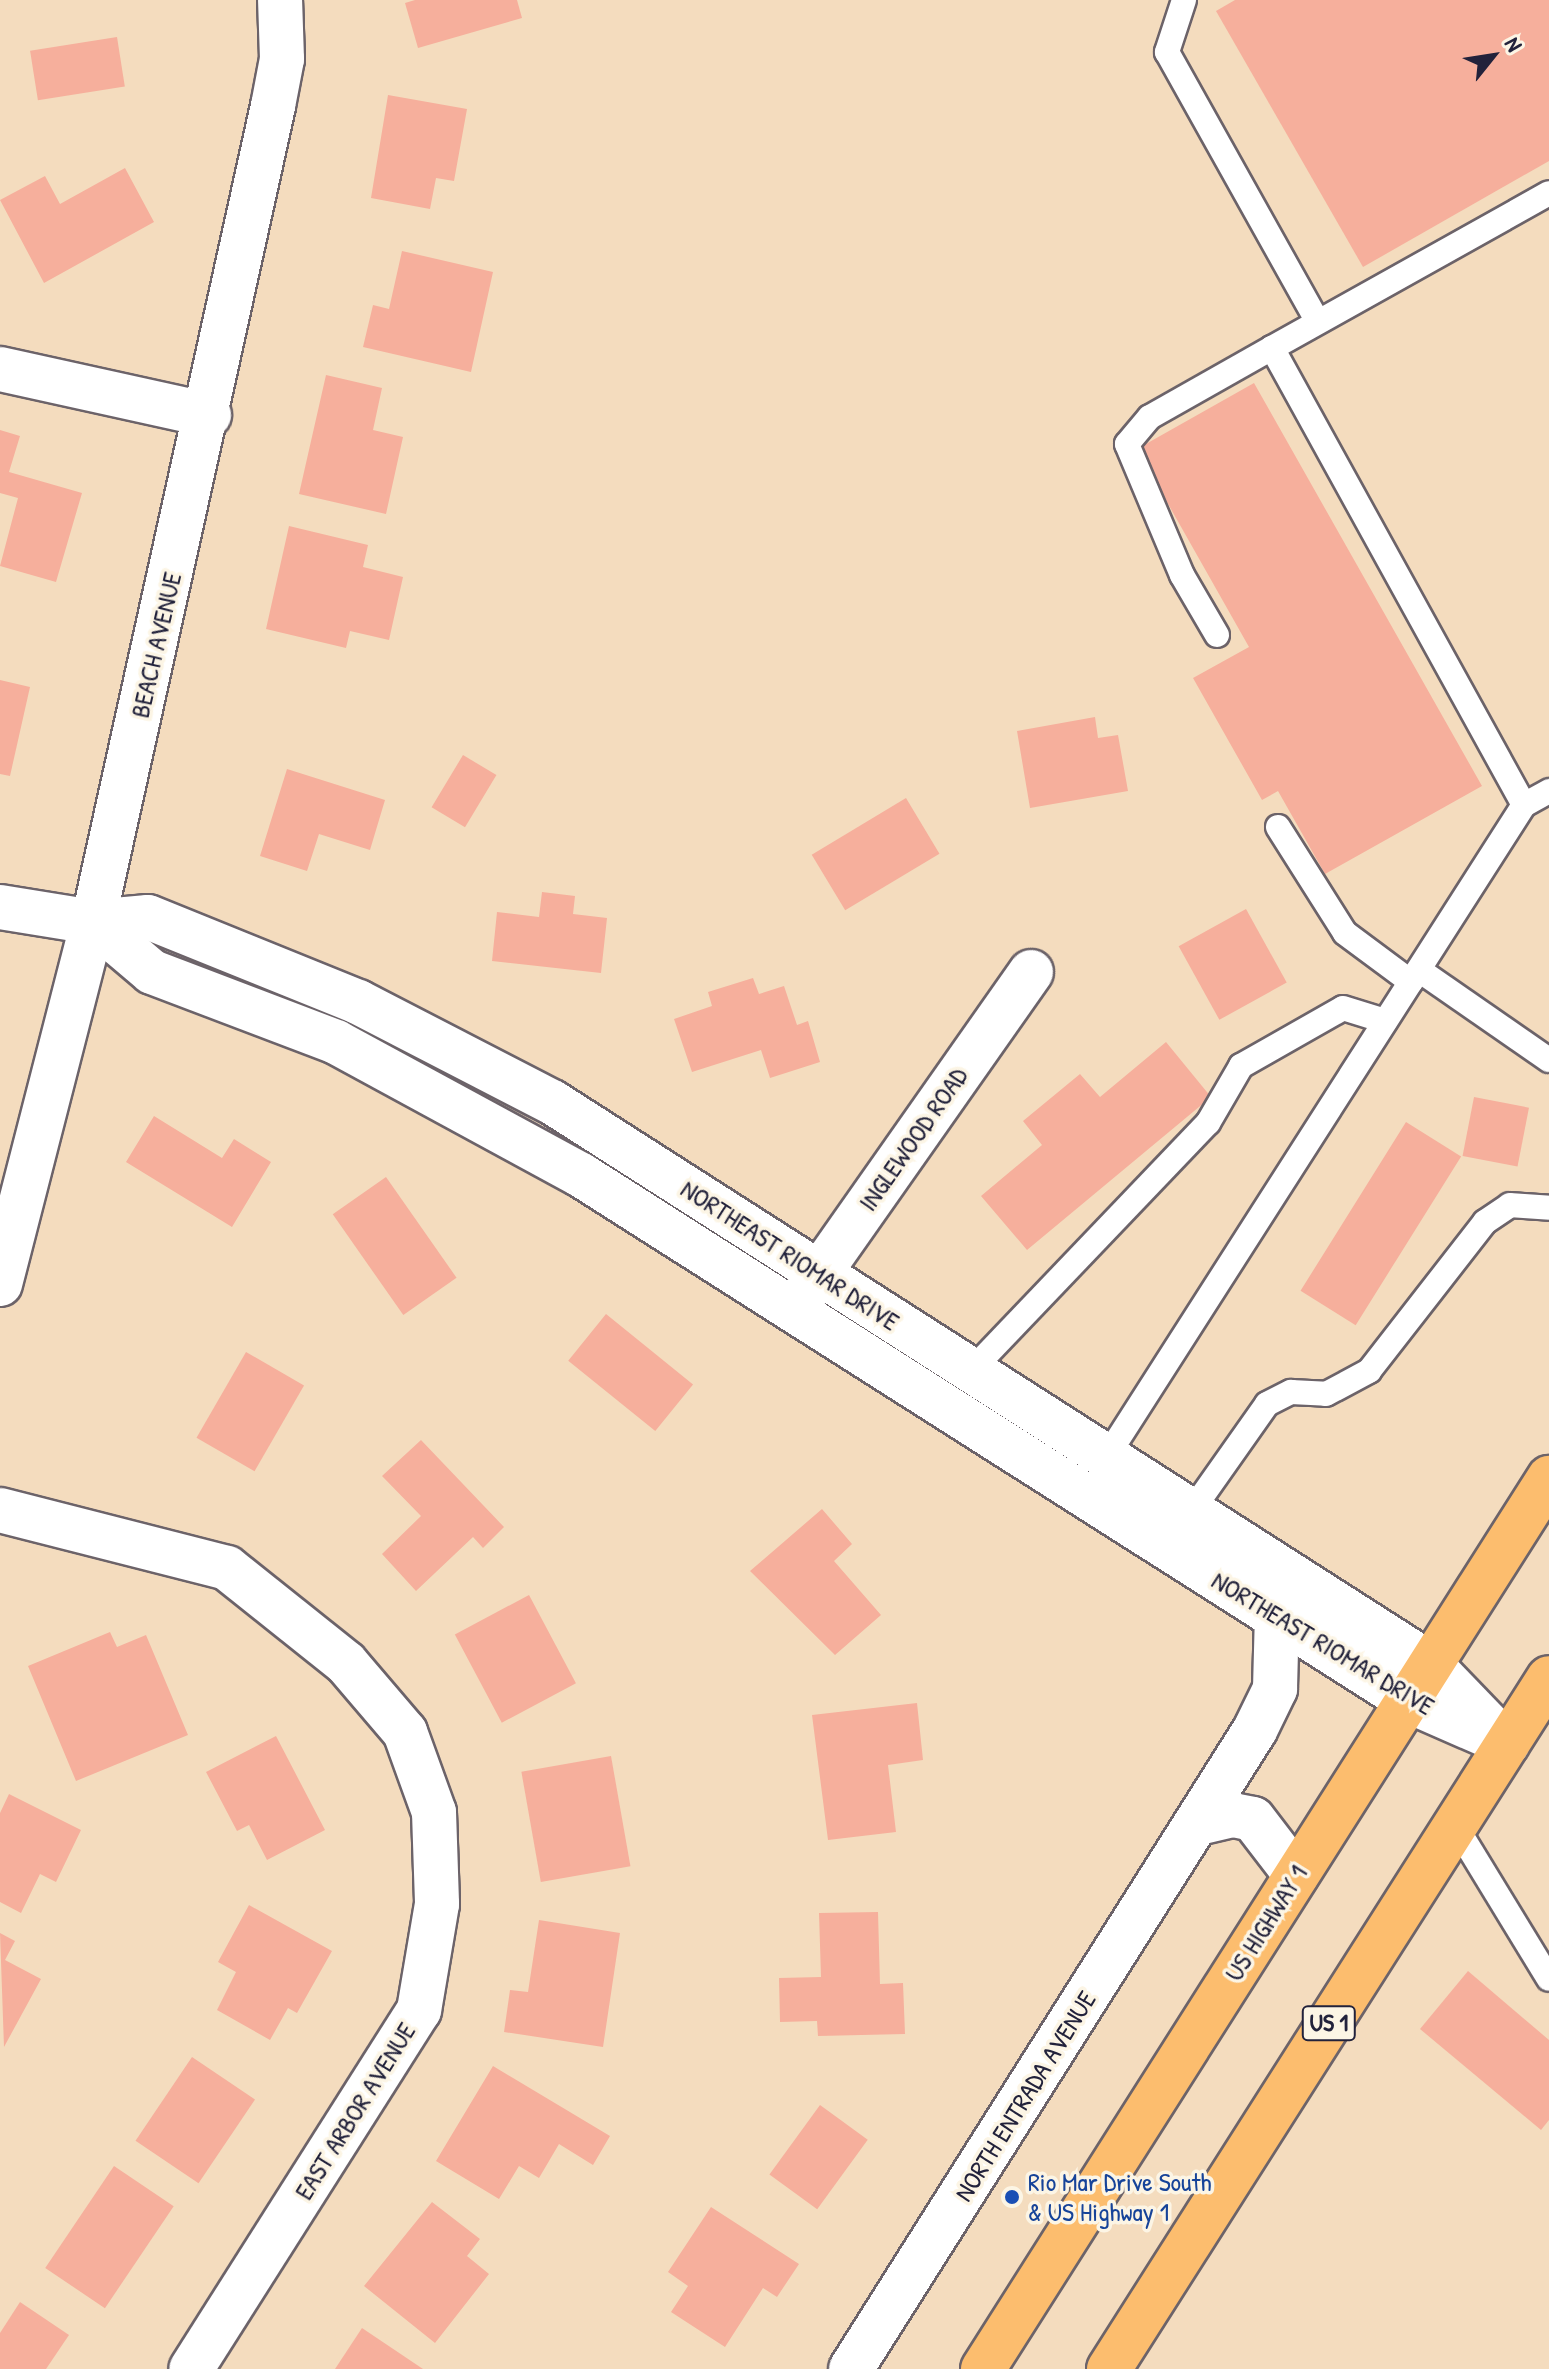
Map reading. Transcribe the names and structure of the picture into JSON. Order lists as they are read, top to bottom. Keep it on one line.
{"streets":{"main road":["US HIGHWAY 1","US 1"],"street":["BEACH AVENUE","INGLEWOOD ROAD","NORTHEAST RIOMAR DRIVE","NORTH ENTRADA AVENUE","EAST ARBOR AVENUE"]},"crossings":[["BEACH AVENUE","NORTHEAST RIOMAR DRIVE"],["INGLEWOOD ROAD","NORTHEAST RIOMAR DRIVE"],["NORTHEAST RIOMAR DRIVE","US HIGHWAY 1"],["NORTHEAST RIOMAR DRIVE","US 1"],["NORTHEAST RIOMAR DRIVE","NORTH ENTRADA AVENUE"]],"places":["Rio Mar Drive South & US Highway 1"],"north":"top right"}
